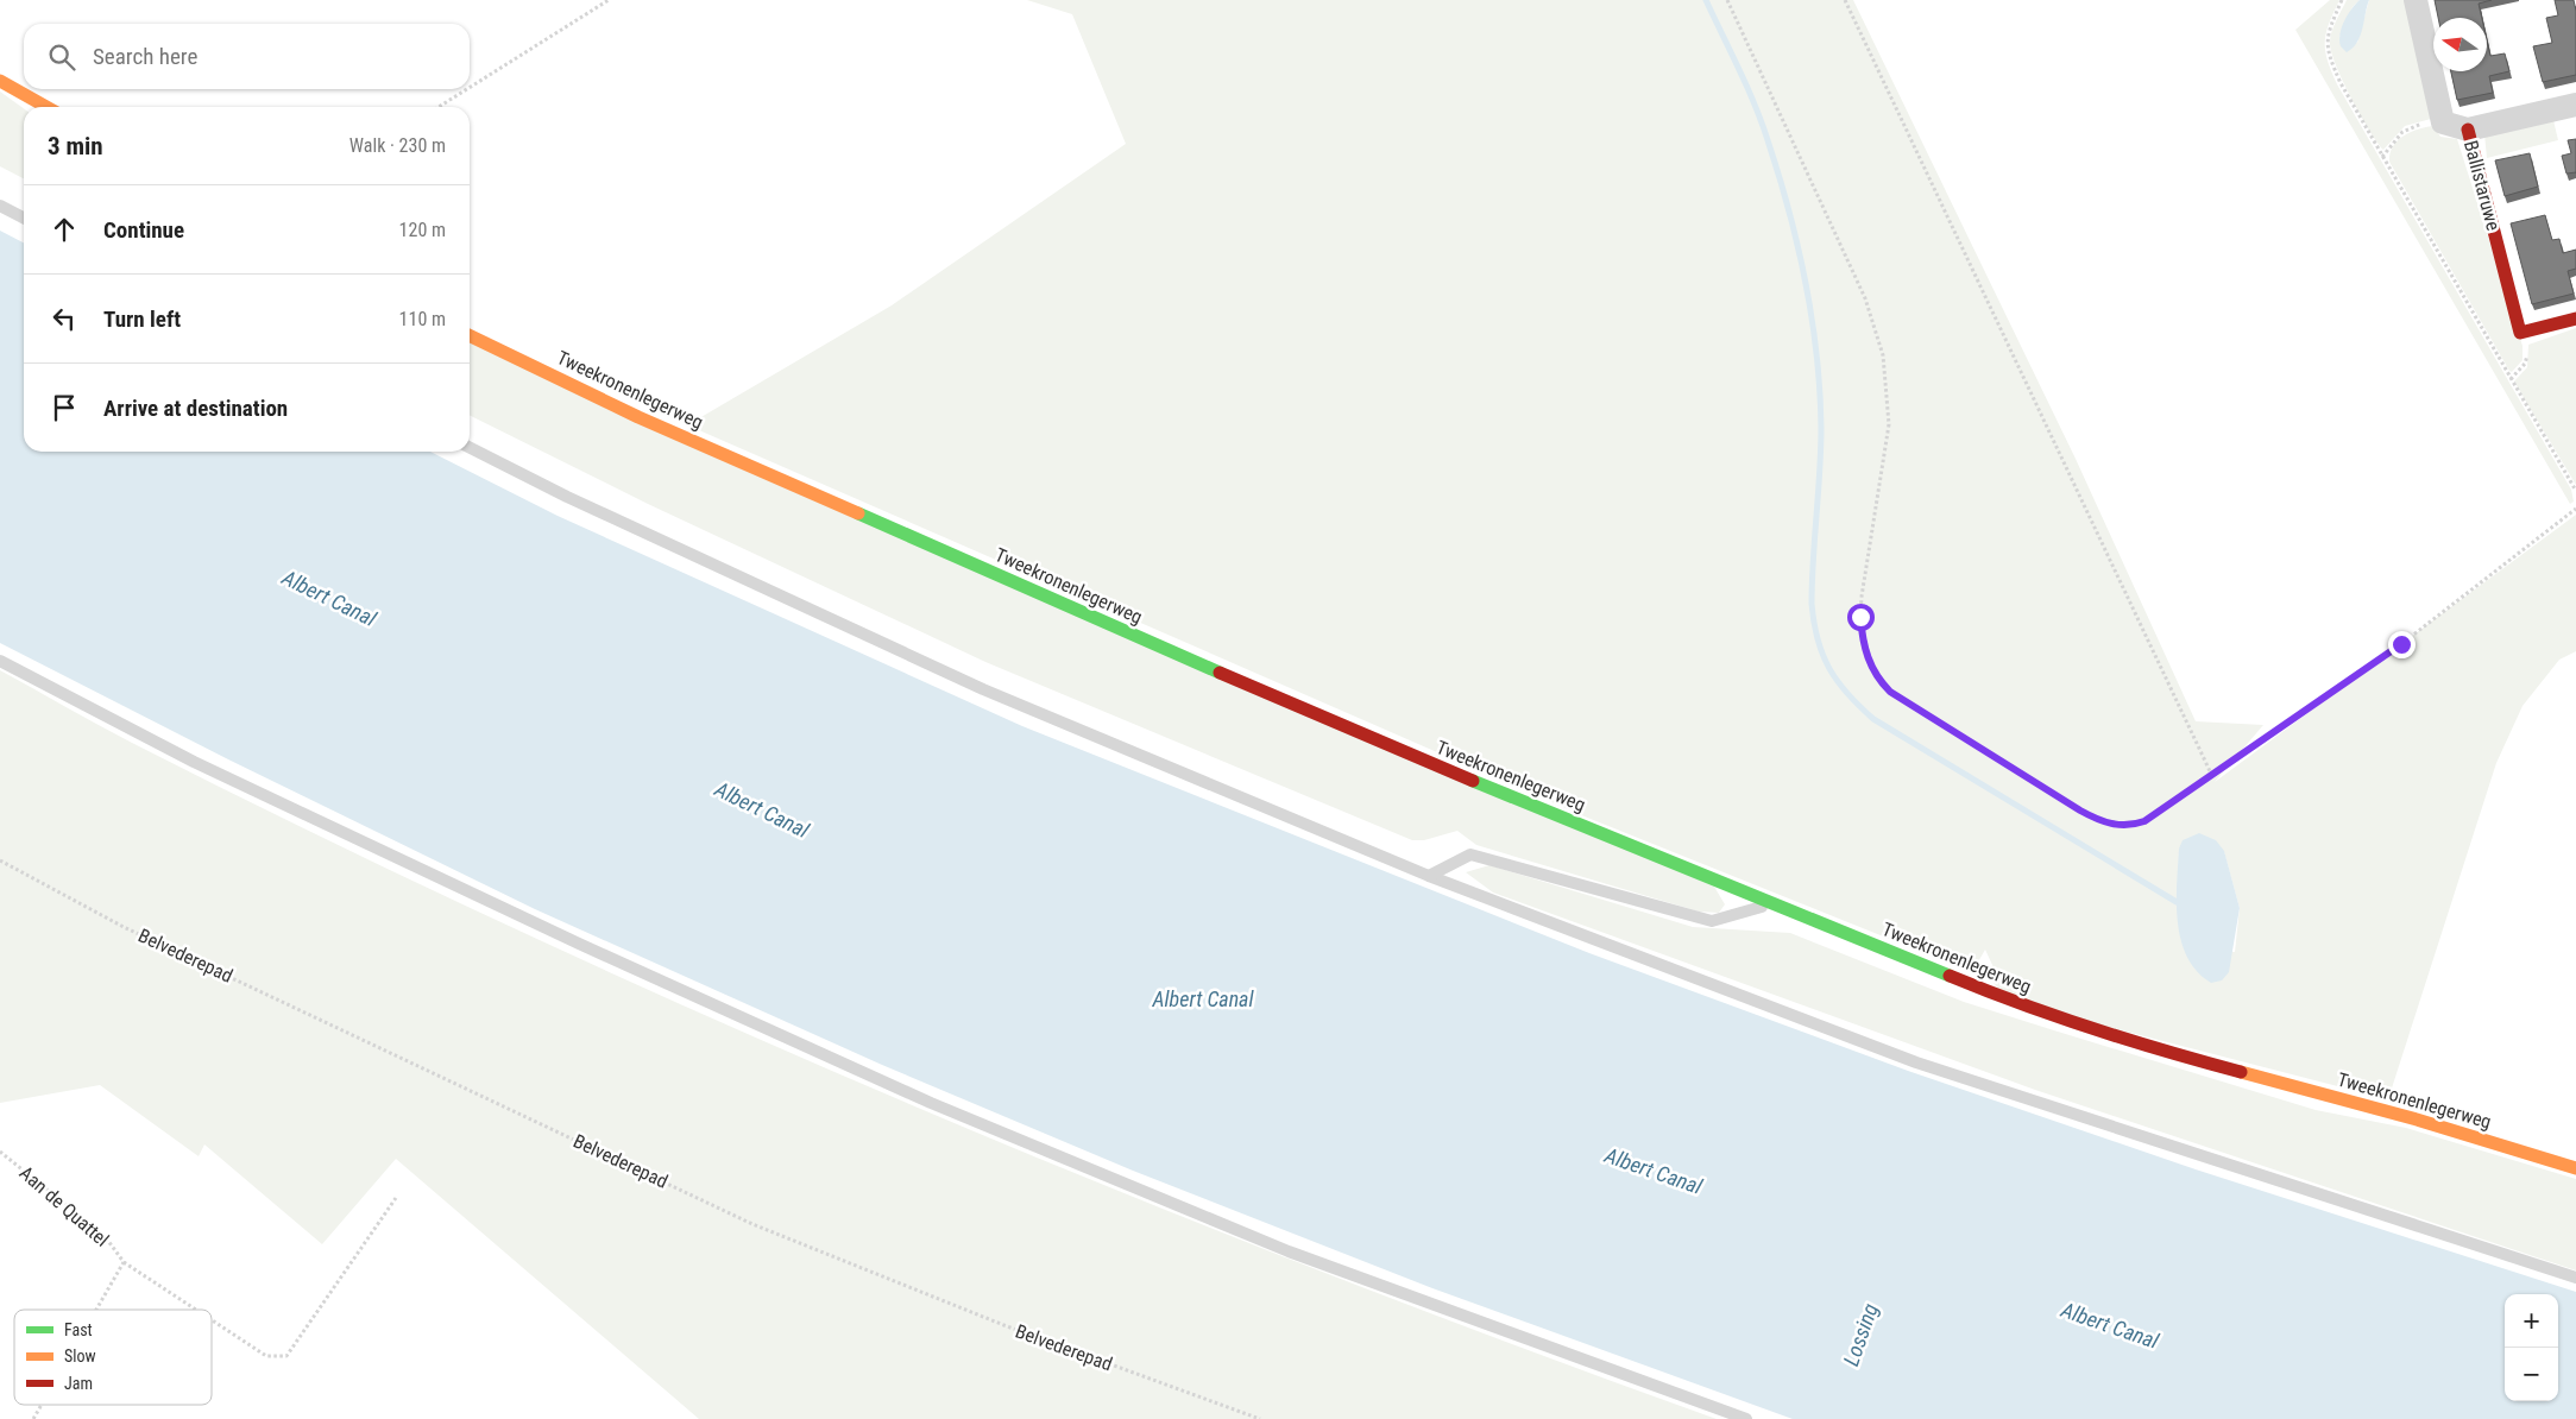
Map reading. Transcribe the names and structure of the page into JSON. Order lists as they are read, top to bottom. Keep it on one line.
{"streets":{"street":["Ballistaruwe","Tweekronenlegerweg"],"path":["Belvederepad","Aan de Quattel"]},"water":["Albert Canal","Lossing"],"legend":["Fast","Slow","Jam"],"north":"left","page":{"search":"Search here","heading":["3 min","Walk · 230 m"],"list":[["Continue","120 m"],["Turn left","110 m"],"Arrive at destination"],"map_buttons":["+","−"]}}
